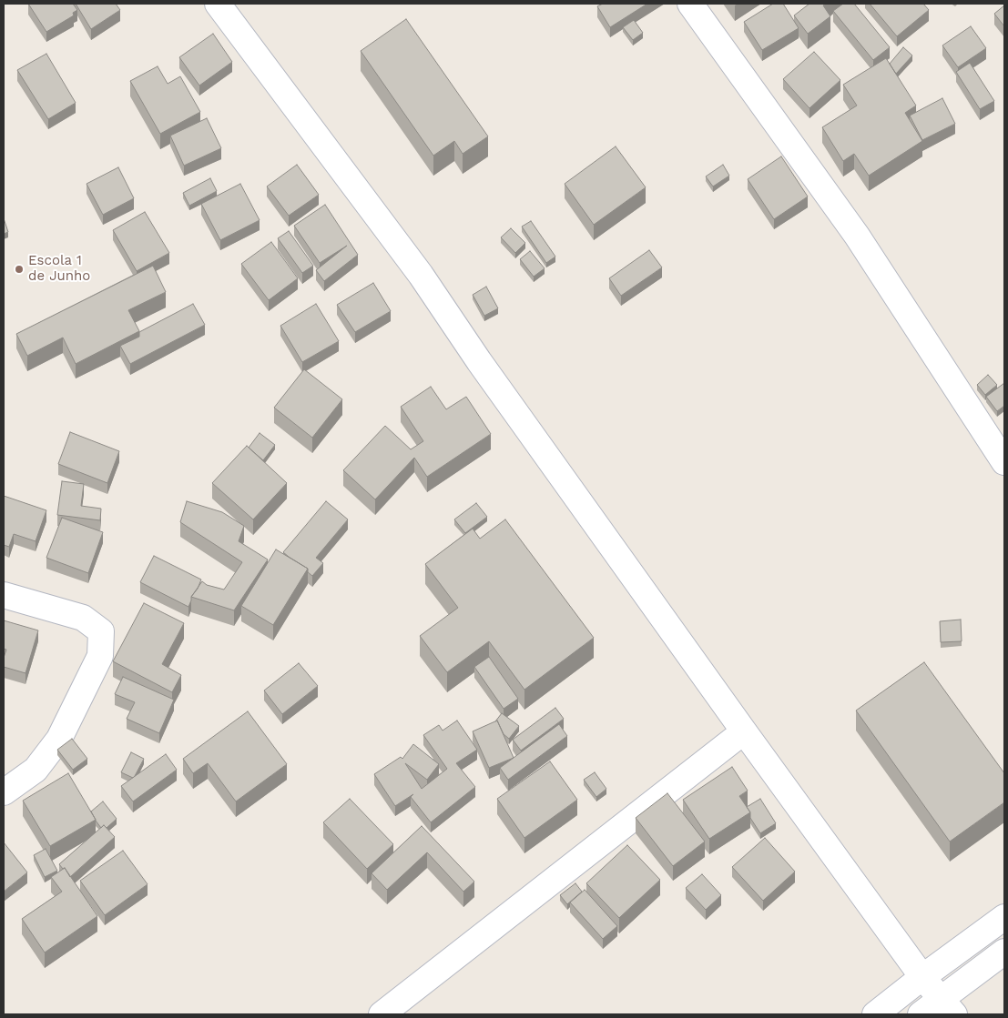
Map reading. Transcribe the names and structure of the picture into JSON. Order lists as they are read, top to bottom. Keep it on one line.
{"places":["Escola 1 de Junho"]}
